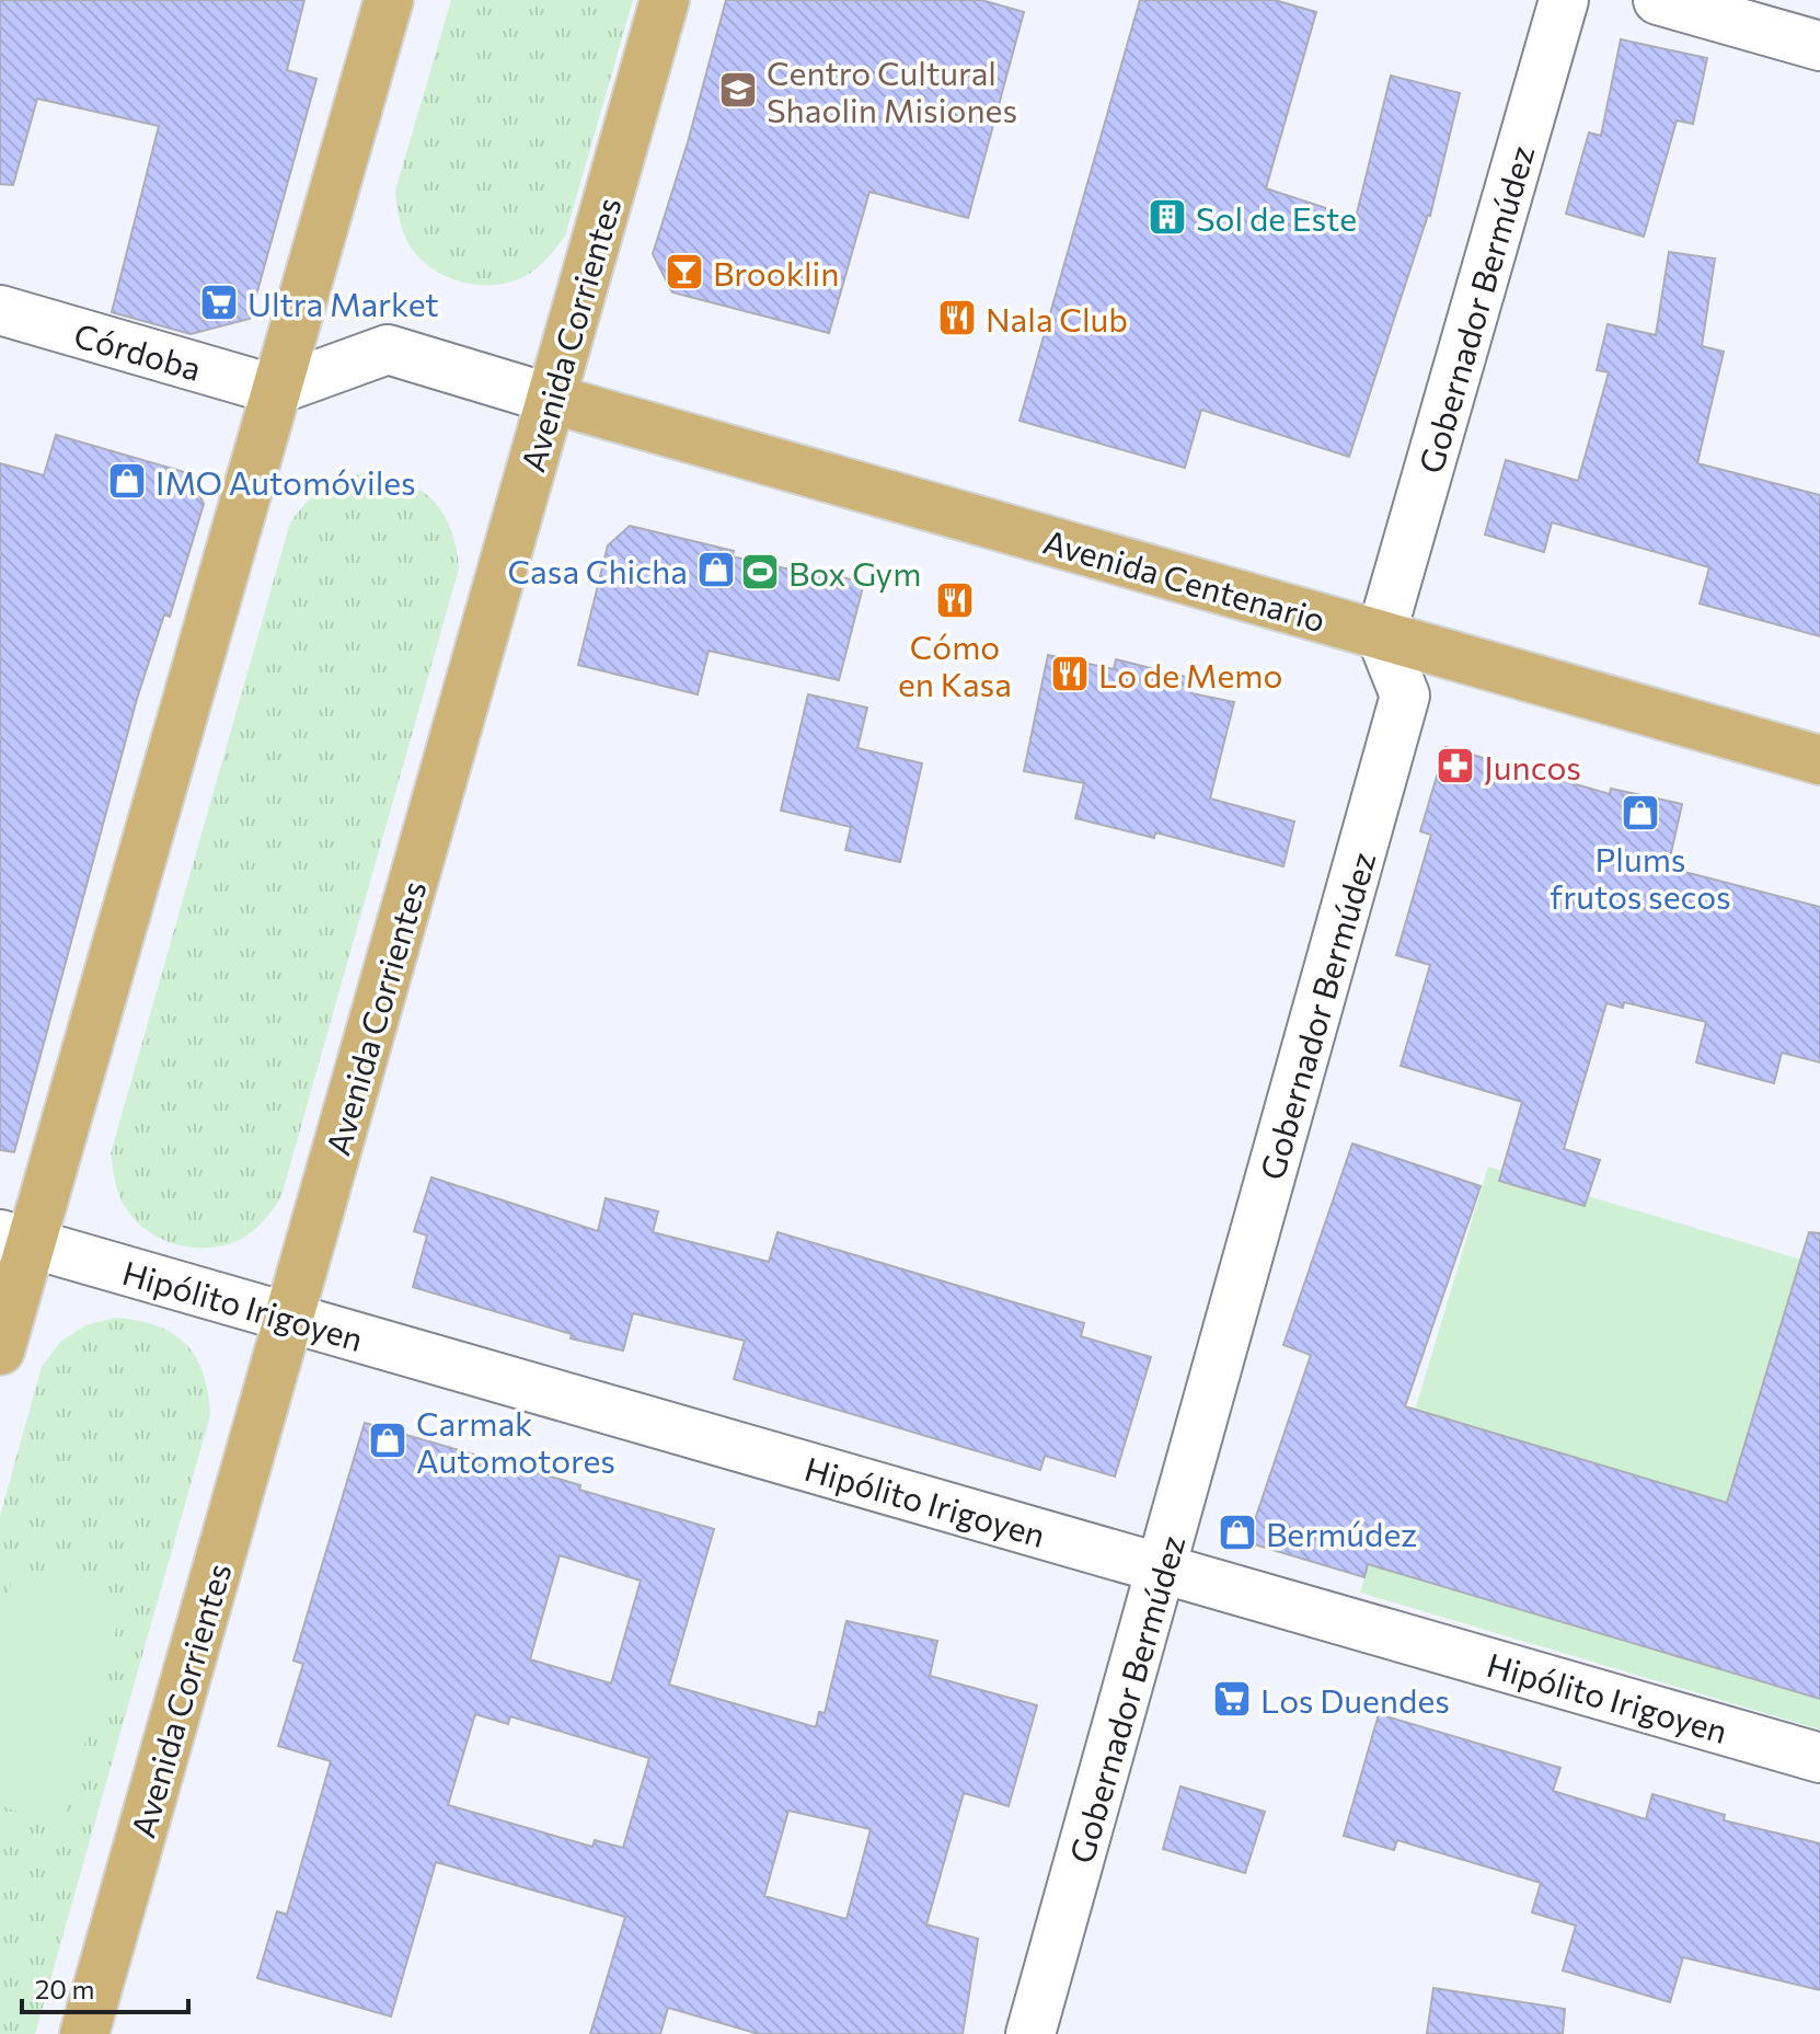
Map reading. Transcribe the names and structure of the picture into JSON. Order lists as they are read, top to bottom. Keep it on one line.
{"streets":{"main road":["Avenida Corrientes","Avenida Centenario"],"street":["Gobernador Bermúdez","Córdoba","Hipólito Irigoyen"]},"crossings":[["Gobernador Bermúdez","Avenida Centenario"],["Gobernador Bermúdez","Hipólito Irigoyen"],["Avenida Corrientes","Avenida Centenario"],["Avenida Corrientes","Hipólito Irigoyen"]],"places":{"school or university":["Centro Cultural Shaolin Misiones"],"building":["Sol de Este"],"bar":["Brooklin"],"supermarket":["Ultra Market","Los Duendes"],"restaurant":["Nala Club","Cómo en Kasa","Lo de Memo"],"shop":["IMO Automóviles","Casa Chicha","Plums frutos secos","Carmak Automotores","Bermúdez"],"sports":["Box Gym"],"pharmacy":["Juncos"]},"scale_bar":"20 m"}
